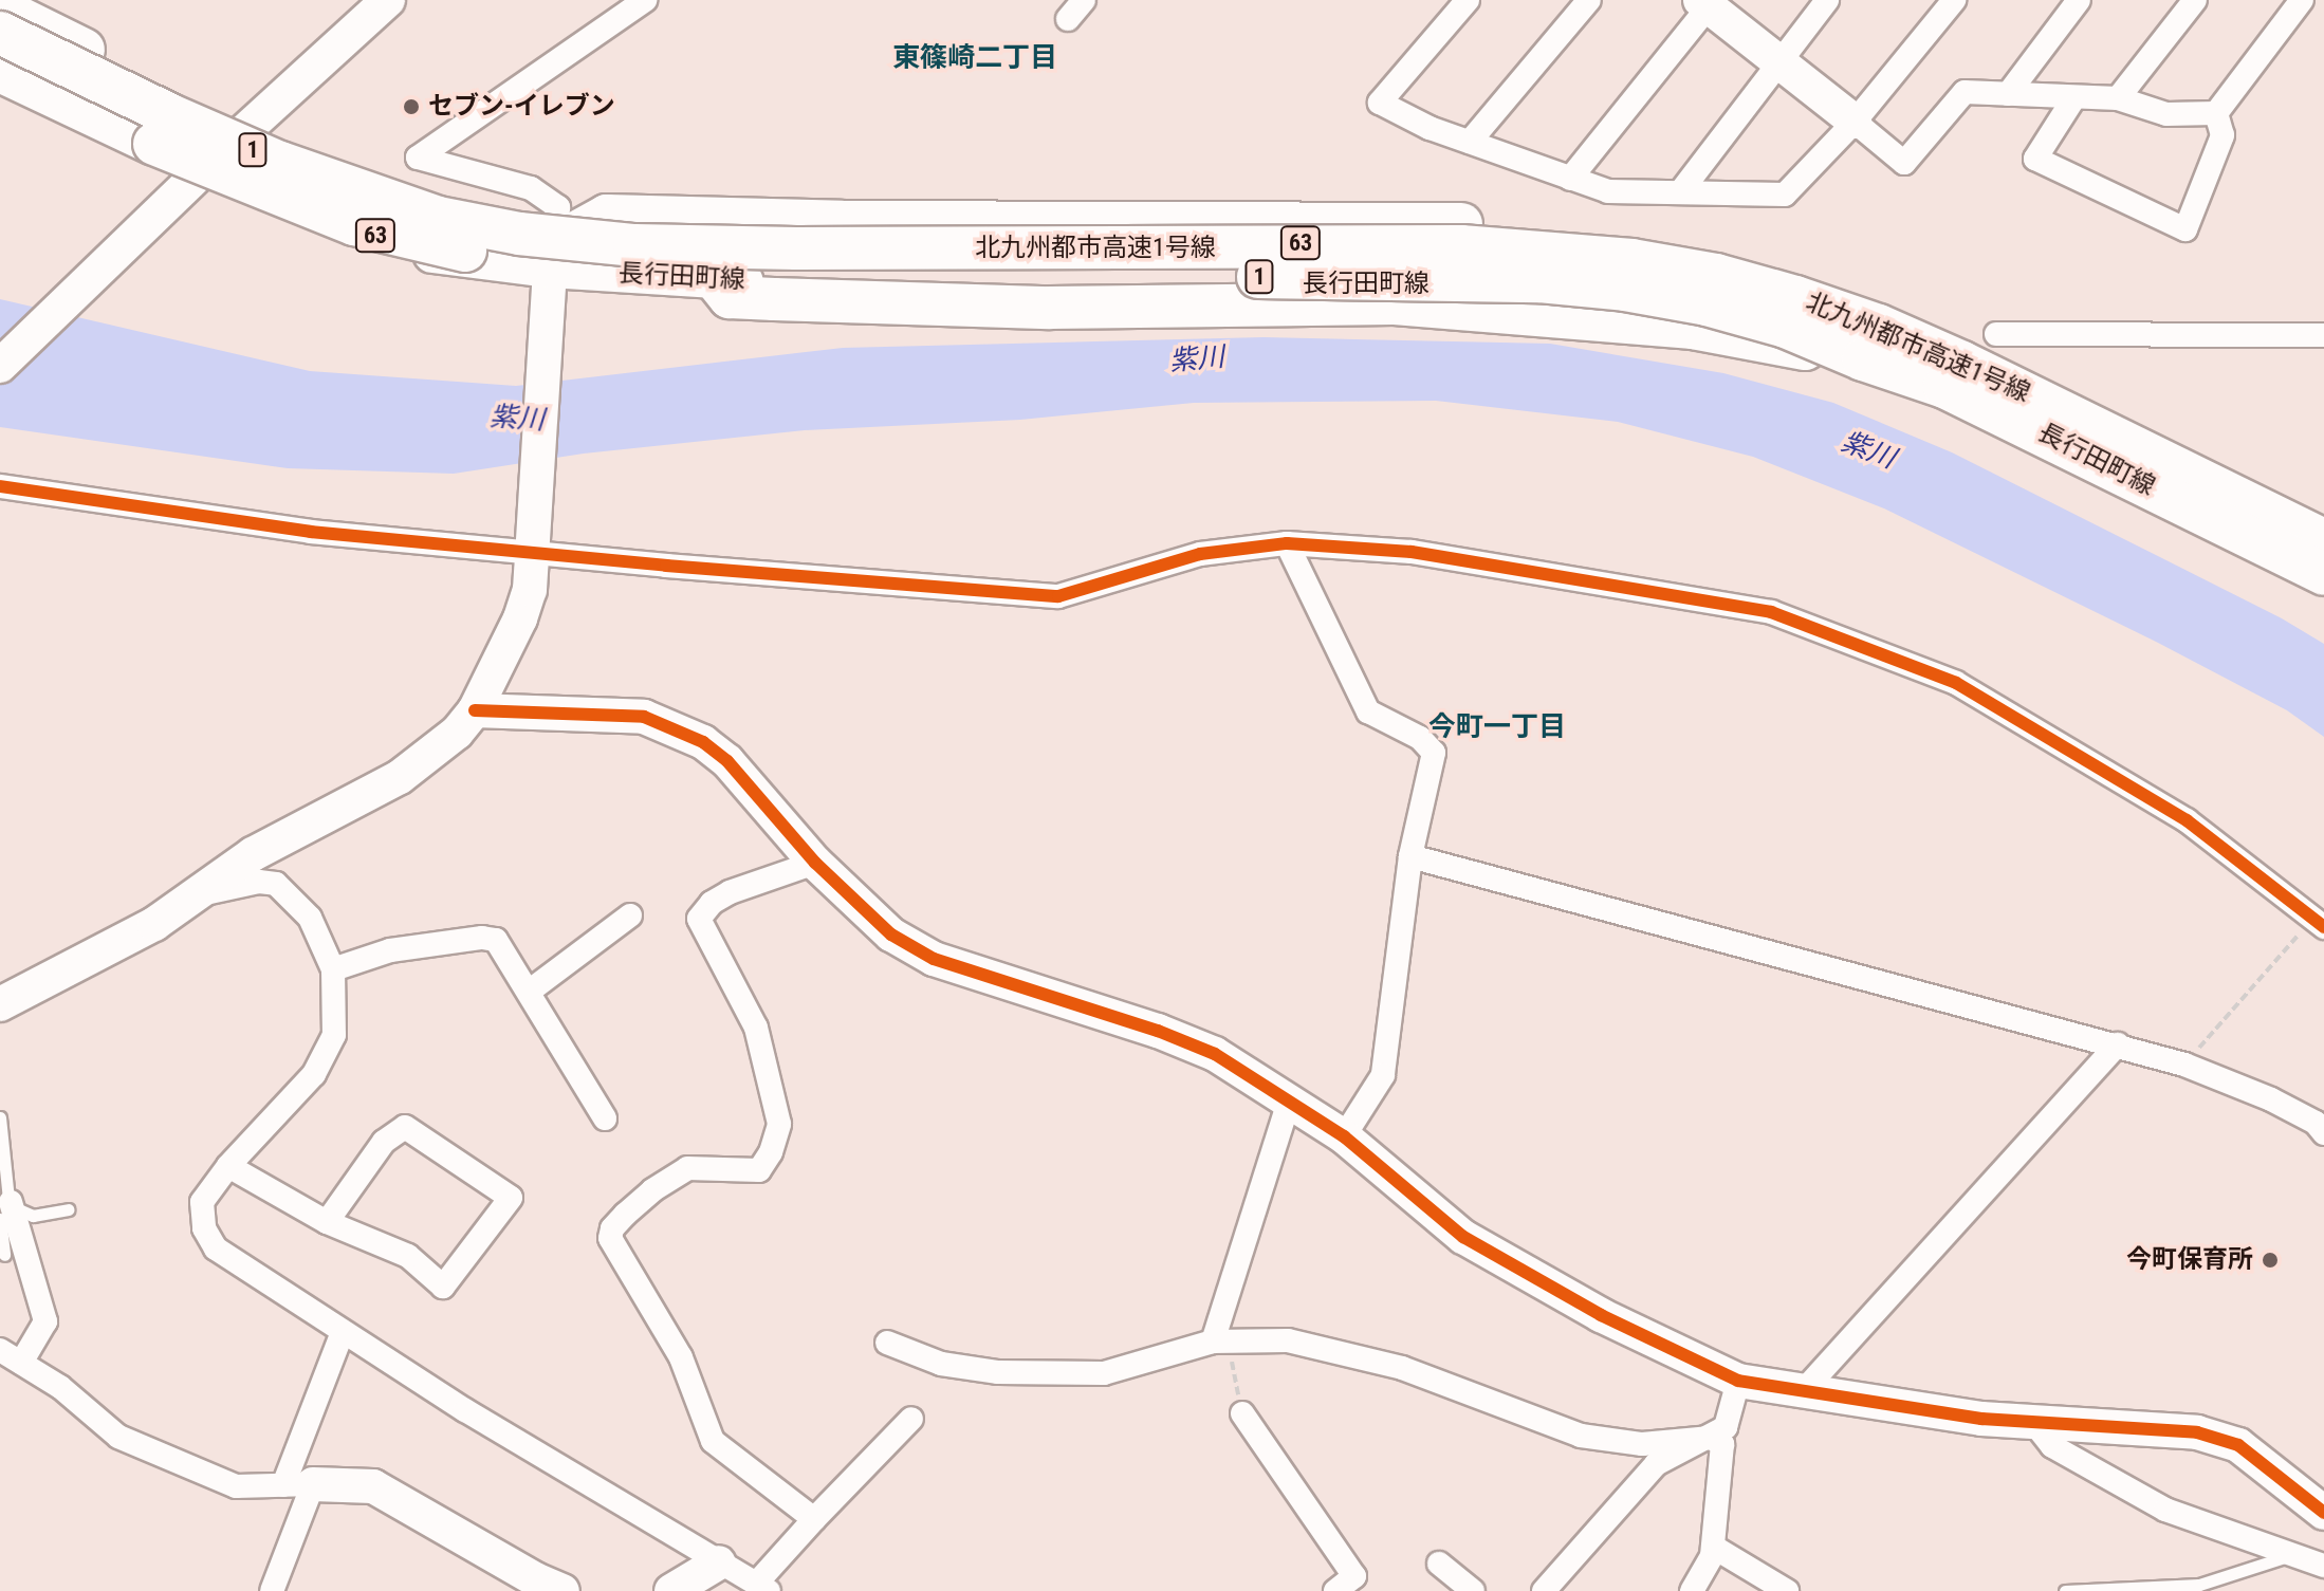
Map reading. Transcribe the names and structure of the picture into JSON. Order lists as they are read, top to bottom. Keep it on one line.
{"streets":{"highway":["1","北九州都市高速1号線"],"main road":["63","長行田町線"]},"crossings":[["北九州都市高速1号線","長行田町線"]],"districts":["東篠崎二丁目","今町一丁目"],"water":["紫川"],"places":["セブン-イレブン","今町保育所"]}
